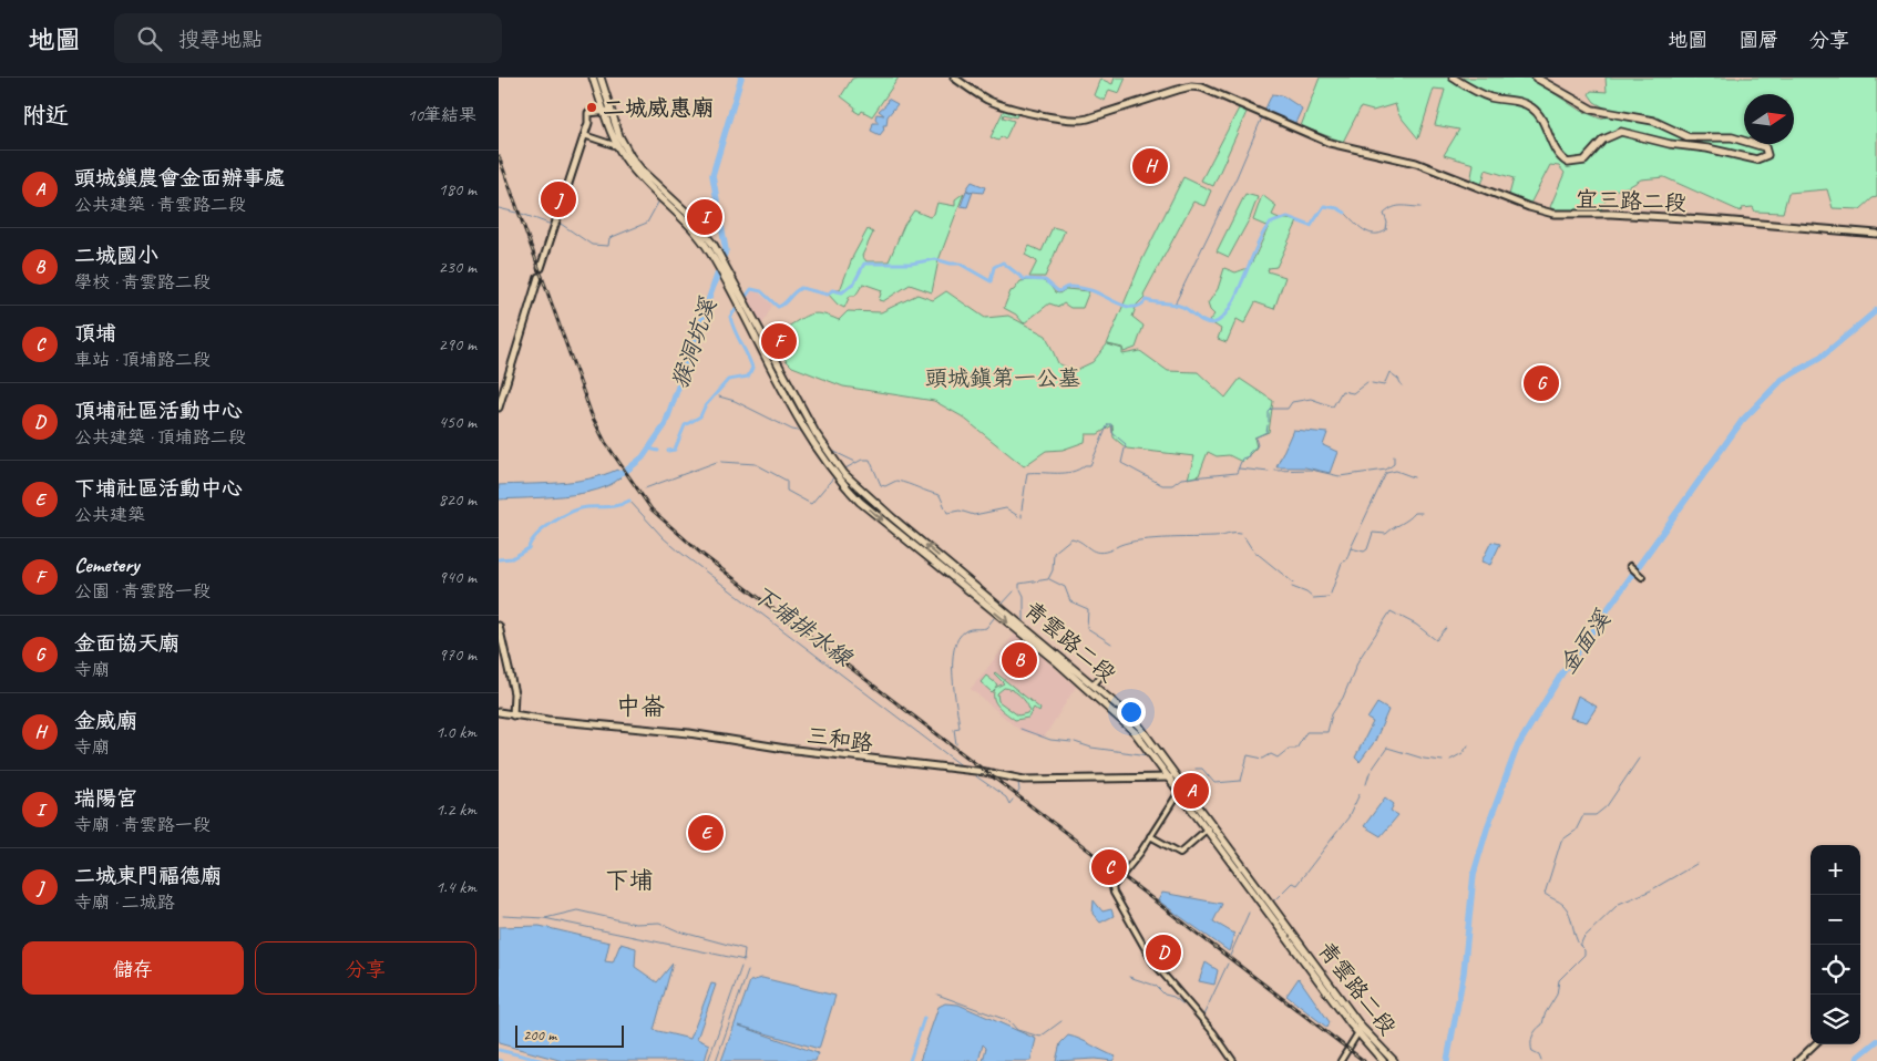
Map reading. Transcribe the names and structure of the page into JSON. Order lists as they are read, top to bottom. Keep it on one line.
{"streets":{"main road":["青雲路二段"],"street":["宜三路二段","三和路"]},"crossings":[["青雲路二段","三和路"]],"districts":["中崙","下埔"],"water":["猴洞坑溪","下埔排水線","金面溪"],"parks":["頭城鎮第一公墓"],"places":["二城威惠廟"],"scale_bar":"200 m","north":"right","page":{"header":"地圖","search":"搜尋地點","nav":["地圖","圖層","分享"],"heading":["附近","10筆結果"],"pins":["H","J","I","F","G","B","A","E","C","D"],"list":[{"mark":"A","name":"頭城鎮農會金面辦事處","note":"公共建築 · 青雲路二段","value":"180 m"},{"mark":"B","name":"二城國小","note":"學校 · 青雲路二段","value":"230 m"},{"mark":"C","name":"頂埔","note":"車站 · 頂埔路二段","value":"290 m"},{"mark":"D","name":"頂埔社區活動中心","note":"公共建築 · 頂埔路二段","value":"450 m"},{"mark":"E","name":"下埔社區活動中心","note":"公共建築","value":"820 m"},{"mark":"F","name":"Cemetery","note":"公園 · 青雲路一段","value":"940 m"},{"mark":"G","name":"金面協天廟","note":"寺廟","value":"970 m"},{"mark":"H","name":"金威廟","note":"寺廟","value":"1.0 km"},{"mark":"I","name":"瑞陽宮","note":"寺廟 · 青雲路一段","value":"1.2 km"},{"mark":"J","name":"二城東門福德廟","note":"寺廟 · 二城路","value":"1.4 km"}],"map_buttons":["+","−"],"buttons":["儲存","分享"],"scale":"200 m"}}
